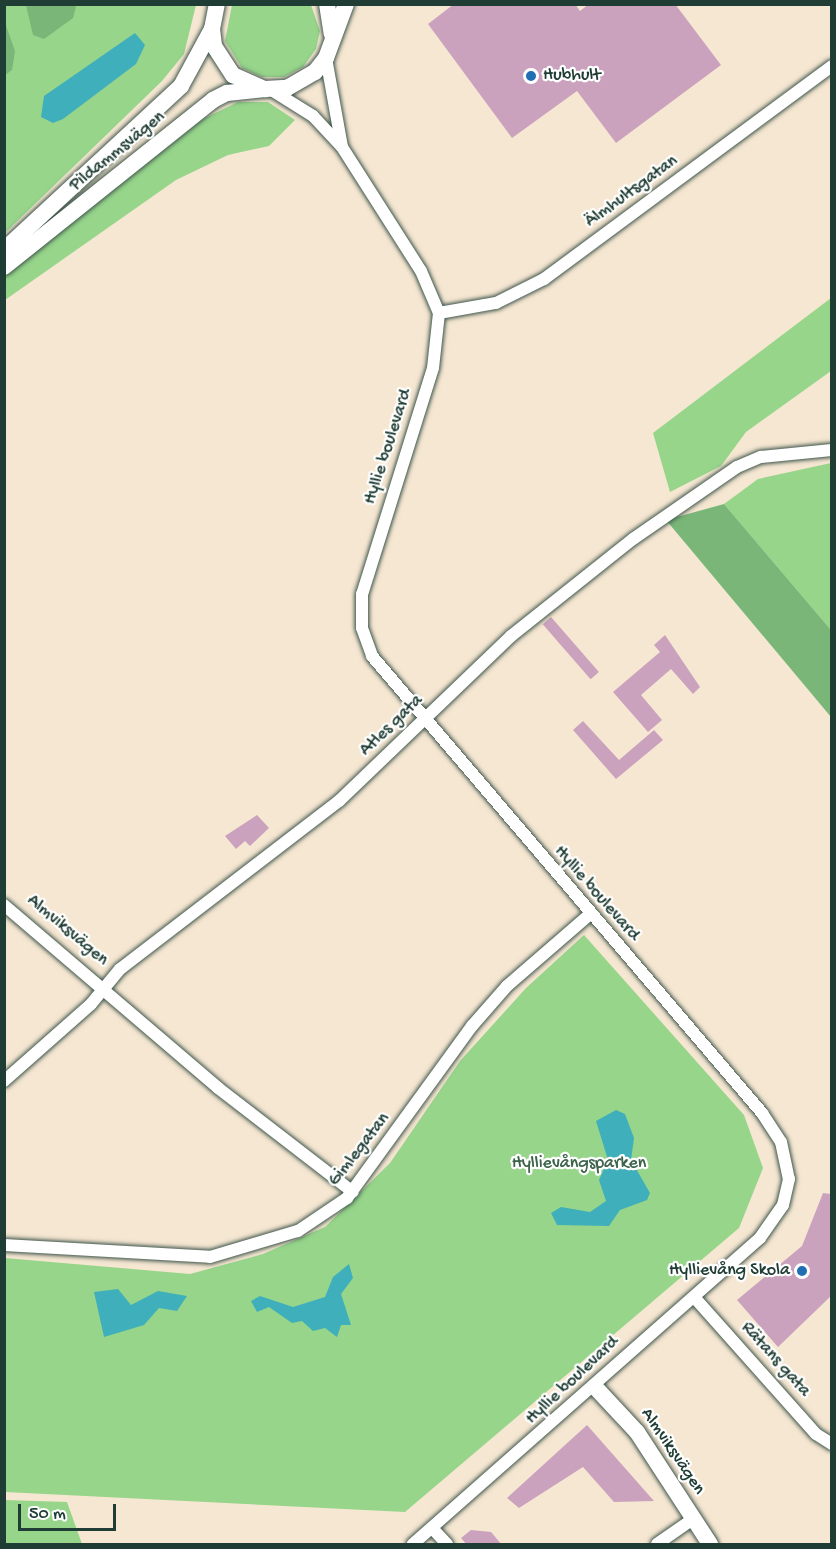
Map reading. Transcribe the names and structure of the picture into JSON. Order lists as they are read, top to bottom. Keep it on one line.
{"streets":{"main road":["Pildammsvägen","Almviksvägen"],"street":["Älmhultsgatan","Hyllie boulevard","Atles gata","Gimlegatan","Rätans gata"]},"crossings":[["Pildammsvägen","Hyllie boulevard"],["Älmhultsgatan","Hyllie boulevard"],["Hyllie boulevard","Atles gata"],["Hyllie boulevard","Almviksvägen"],["Hyllie boulevard","Gimlegatan"],["Hyllie boulevard","Rätans gata"],["Atles gata","Almviksvägen"],["Almviksvägen","Gimlegatan"]],"parks":["Hyllievångsparken"],"places":["Hubhult","Hyllievång Skola"],"scale_bar":"50 m"}
